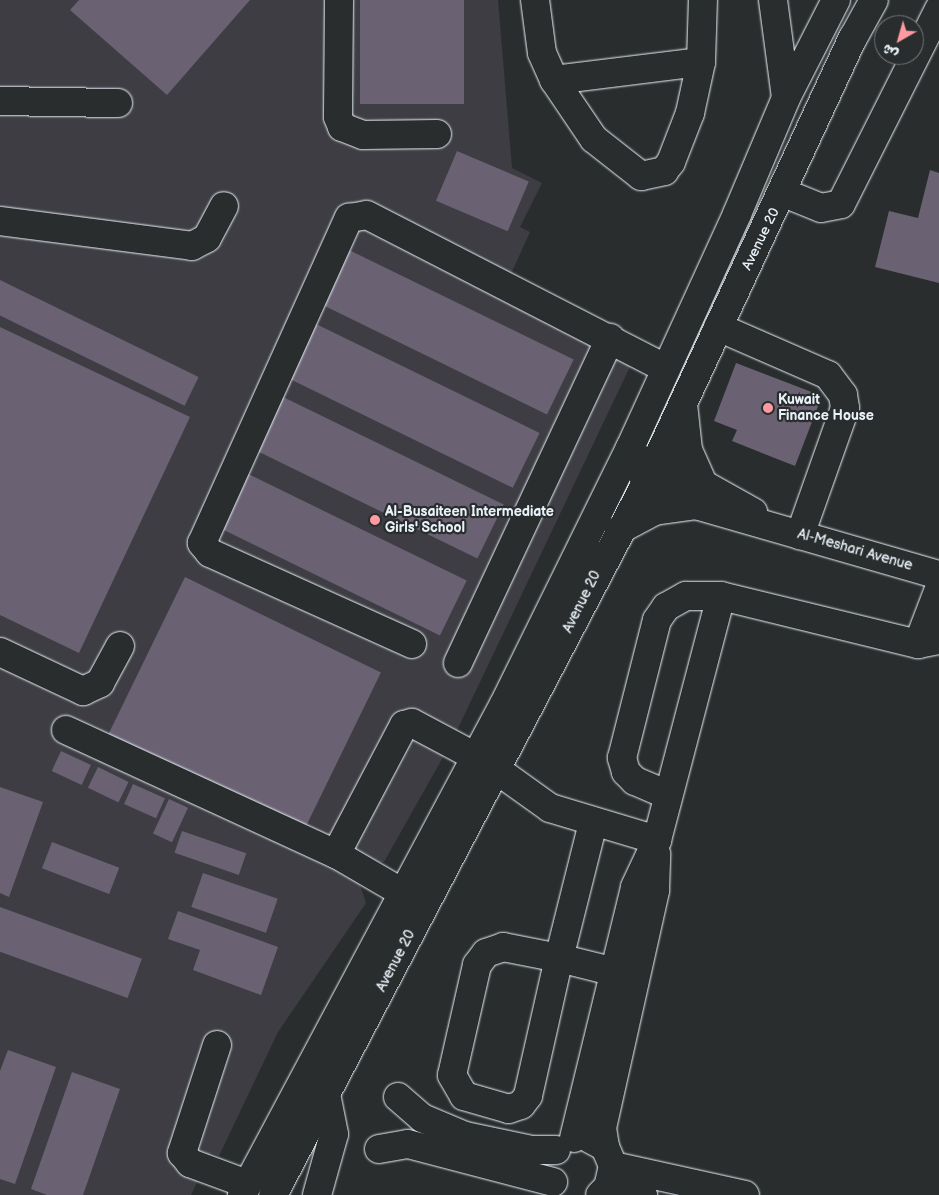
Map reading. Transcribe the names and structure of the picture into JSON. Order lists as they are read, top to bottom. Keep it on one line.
{"streets":{"main road":["Avenue 20","Al-Meshari Avenue"]},"crossings":[["Avenue 20","Al-Meshari Avenue"]],"places":["Kuwait Finance House","Al-Busaiteen Intermediate Girls' School"],"north":"bottom left"}
